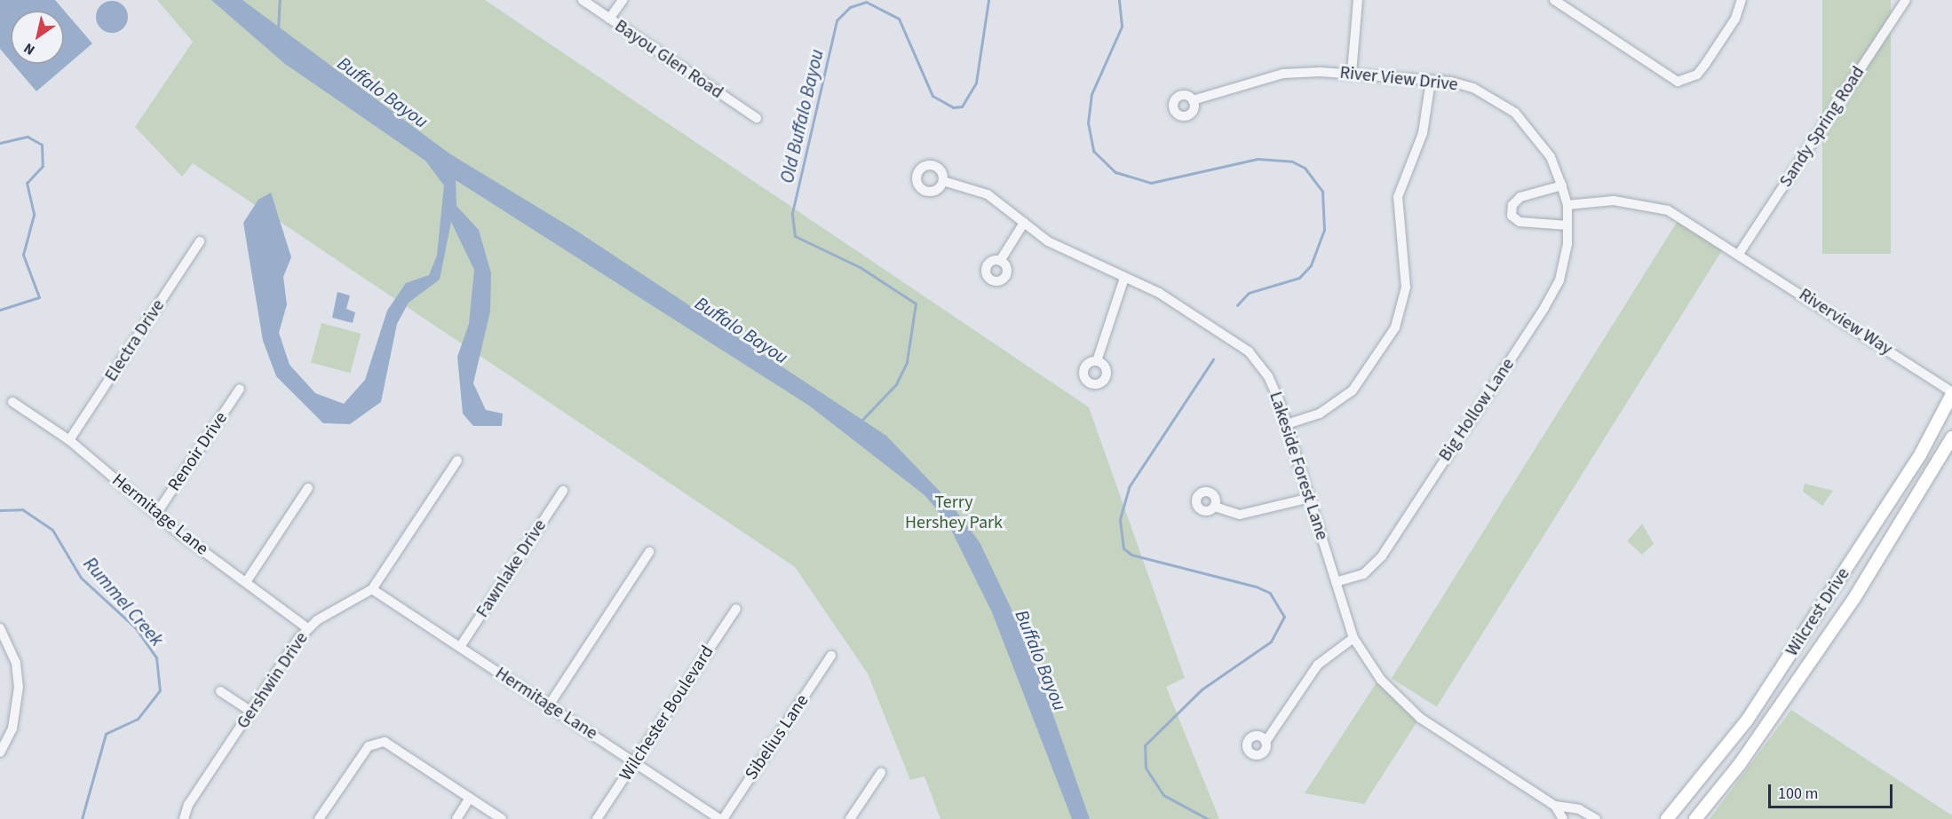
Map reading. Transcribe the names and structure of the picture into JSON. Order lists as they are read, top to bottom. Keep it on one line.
{"streets":{"main road":["Wilcrest Drive"],"street":["Bayou Glen Road","River View Drive","Sandy Spring Road","Riverview Way","Electra Drive","Big Hollow Lane","Renoir Drive","Lakeside Forest Lane","Hermitage Lane","Fawnlake Drive","Gershwin Drive","Wilchester Boulevard","Sibelius Lane"]},"crossings":[["River View Drive","Big Hollow Lane"],["Sandy Spring Road","Riverview Way"],["Riverview Way","Wilcrest Drive"],["Electra Drive","Hermitage Lane"],["Big Hollow Lane","Lakeside Forest Lane"],["Renoir Drive","Hermitage Lane"],["Hermitage Lane","Fawnlake Drive"],["Hermitage Lane","Gershwin Drive"],["Hermitage Lane","Wilchester Boulevard"],["Hermitage Lane","Sibelius Lane"]],"water":["Buffalo Bayou","Old Buffalo Bayou","Rummel Creek"],"parks":["Terry Hershey Park"],"scale_bar":"100 m","north":"bottom left"}
